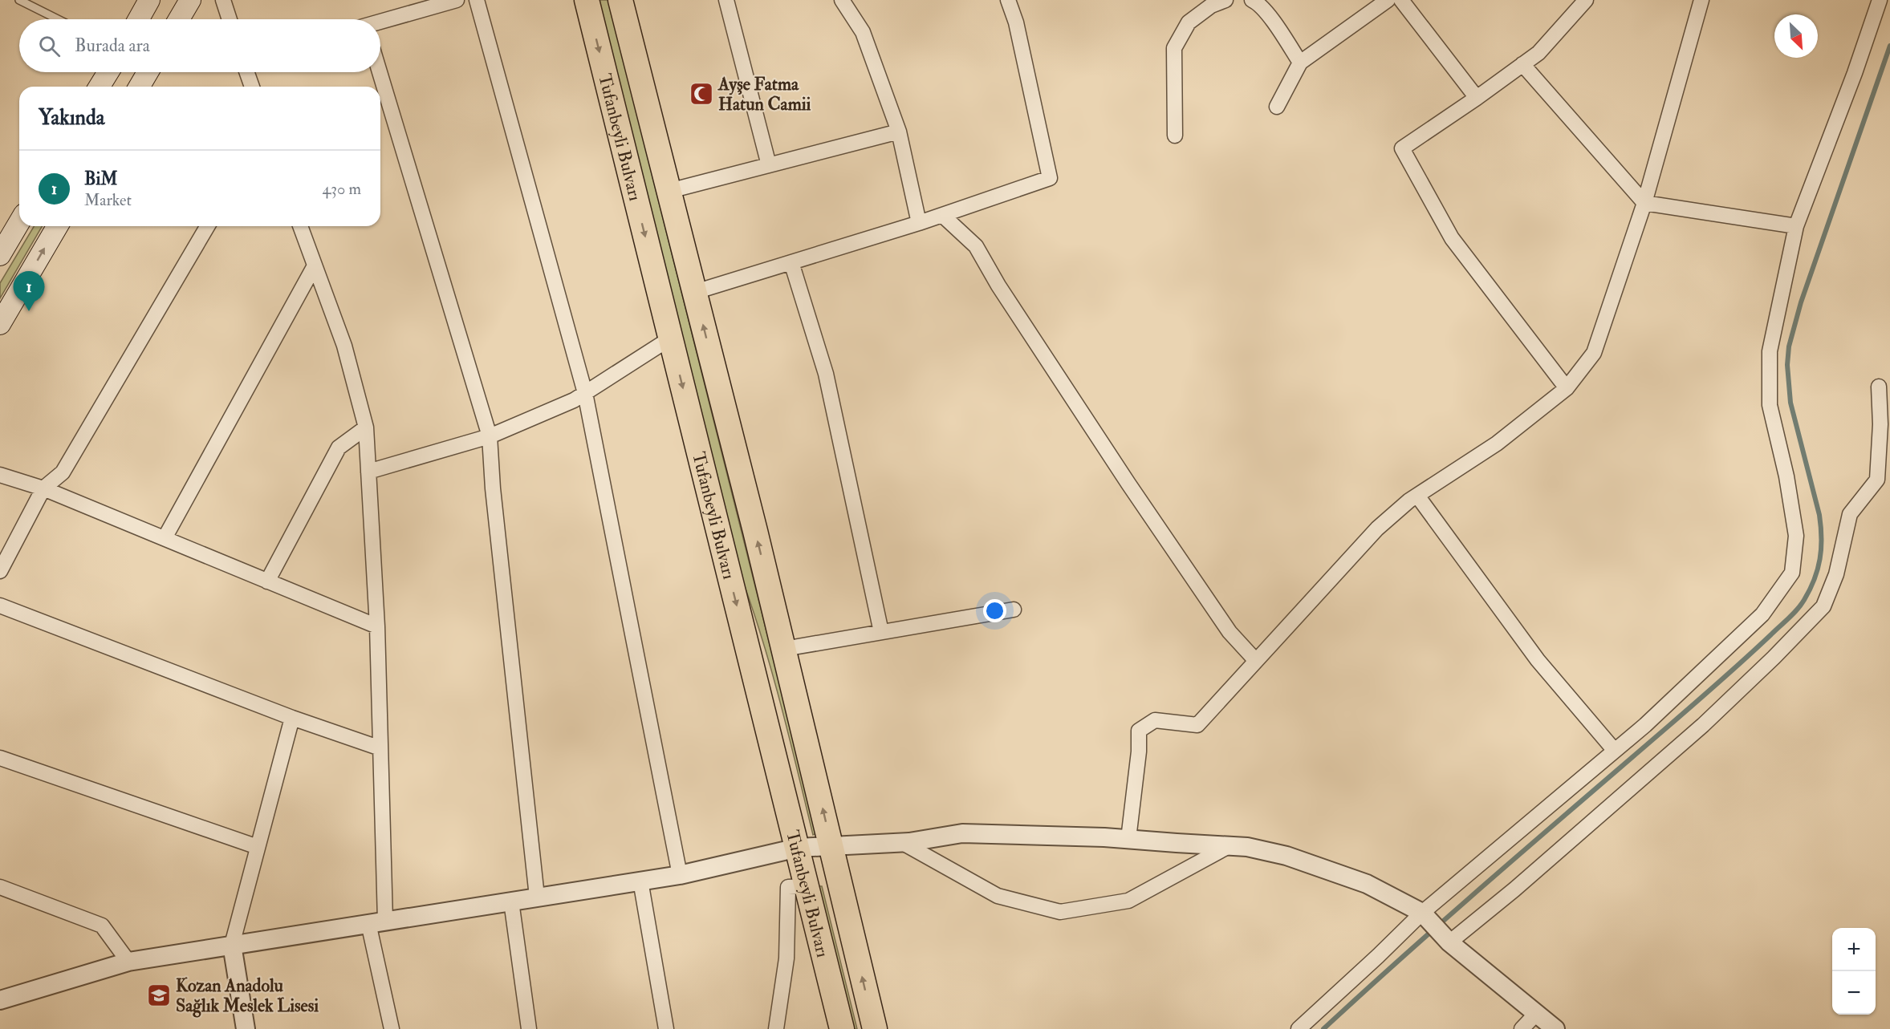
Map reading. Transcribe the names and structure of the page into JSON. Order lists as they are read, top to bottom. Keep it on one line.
{"streets":{"highway":["Tufanbeyli Bulvarı"]},"places":{"mosque":["Ayşe Fatma Hatun Camii"],"school or university":["Kozan Anadolu Sağlık Meslek Lisesi"]},"north":"bottom right","page":{"search":"Burada ara","heading":"Yakında","list":[{"mark":"1","name":"BiM","note":"Market","value":"430 m"}],"pins":"1","map_buttons":["+","−"]}}
